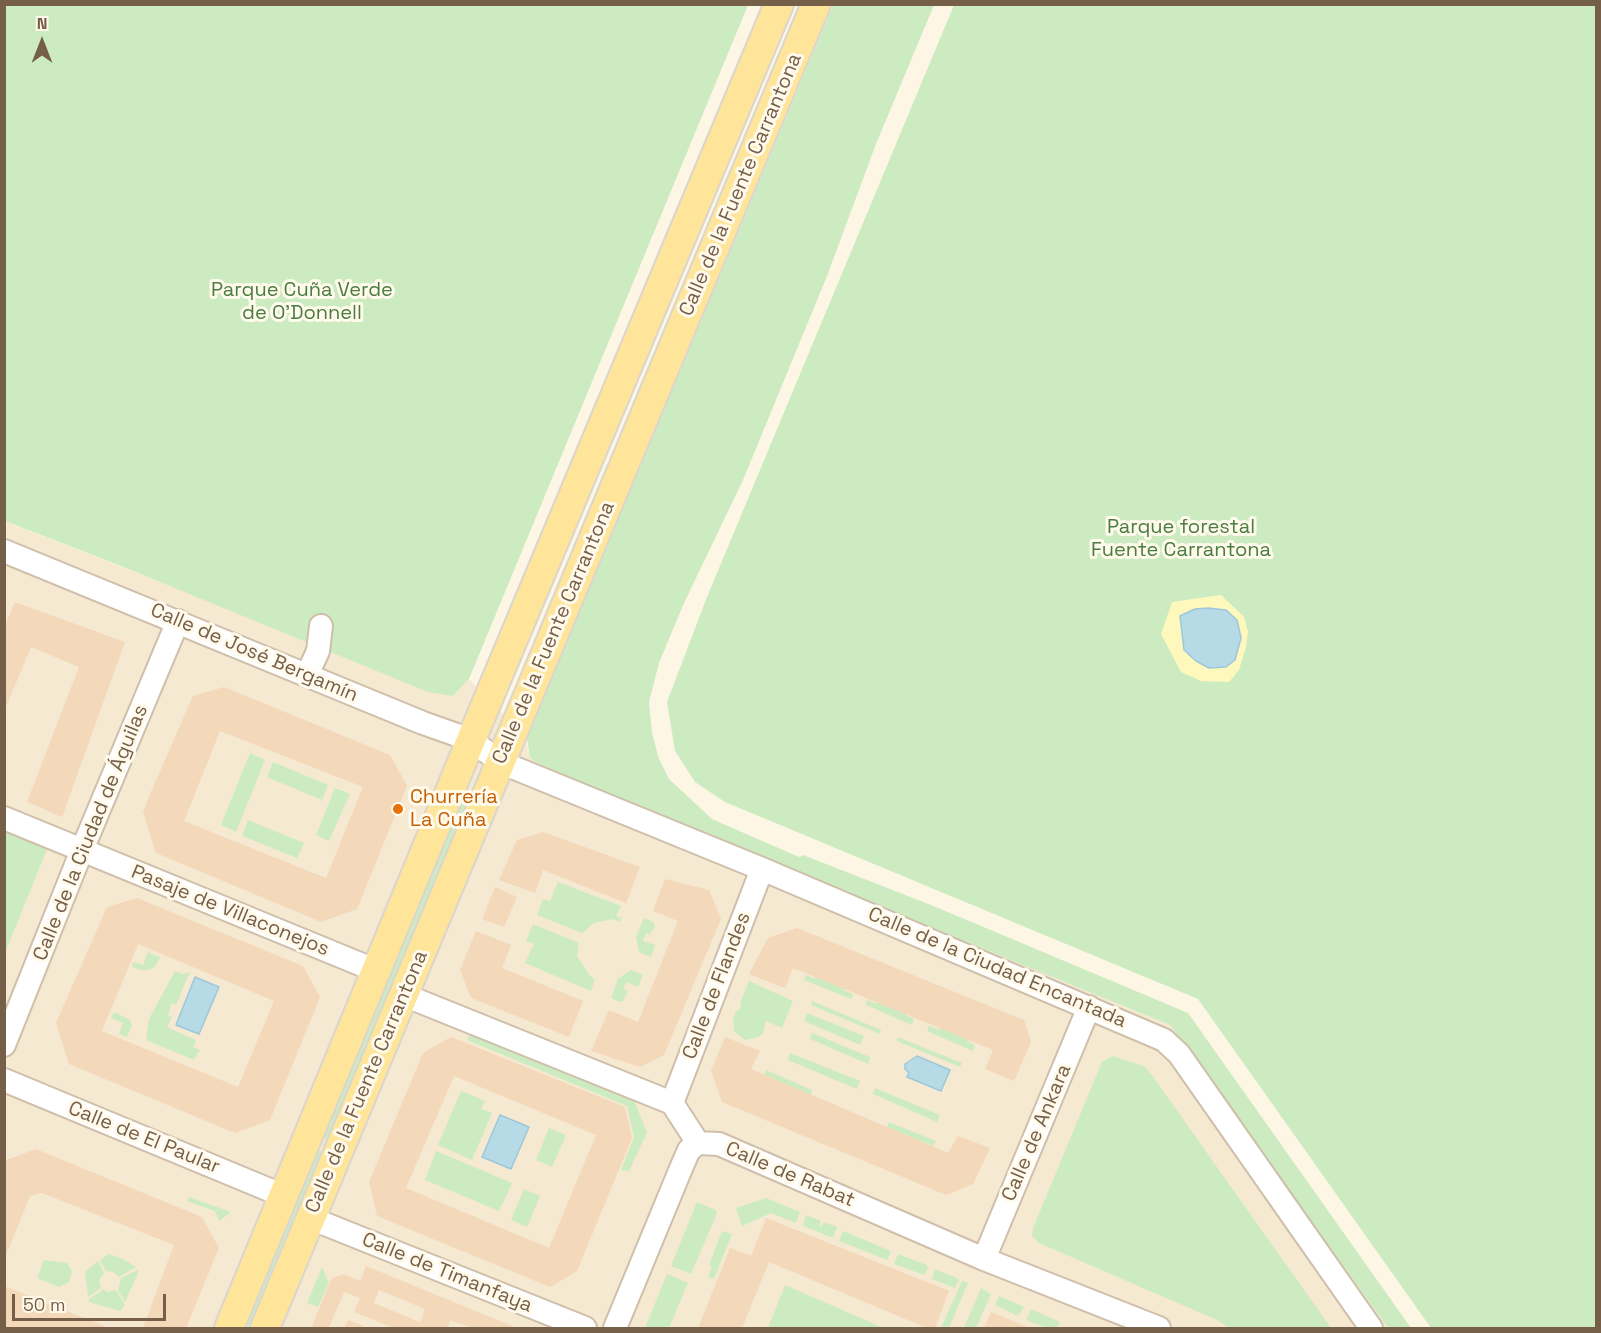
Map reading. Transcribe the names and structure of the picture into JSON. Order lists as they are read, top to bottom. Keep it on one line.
{"streets":{"main road":["Calle de la Fuente Carrantona"],"street":["Calle de José Bergamín","Calle de la Ciudad de Águilas","Pasaje de Villaconejos","Calle de la Ciudad Encantada","Calle de Flandes","Calle de Ankara","Calle de El Paular","Calle de Rabat","Calle de Timanfaya"]},"crossings":[["Calle de la Fuente Carrantona","Calle de José Bergamín"],["Calle de la Fuente Carrantona","Pasaje de Villaconejos"],["Calle de la Fuente Carrantona","Calle de la Ciudad Encantada"],["Calle de la Fuente Carrantona","Calle de El Paular"],["Calle de la Fuente Carrantona","Calle de Timanfaya"],["Calle de José Bergamín","Calle de la Ciudad de Águilas"],["Calle de José Bergamín","Calle de la Ciudad Encantada"],["Calle de la Ciudad de Águilas","Pasaje de Villaconejos"],["Calle de la Ciudad Encantada","Calle de Flandes"],["Calle de la Ciudad Encantada","Calle de Ankara"],["Calle de Flandes","Calle de Rabat"],["Calle de Ankara","Calle de Rabat"]],"parks":["Parque Cuña Verde de O'Donnell","Parque forestal Fuente Carrantona"],"places":["Churrería La Cuña"],"scale_bar":"50 m","north":"top"}
